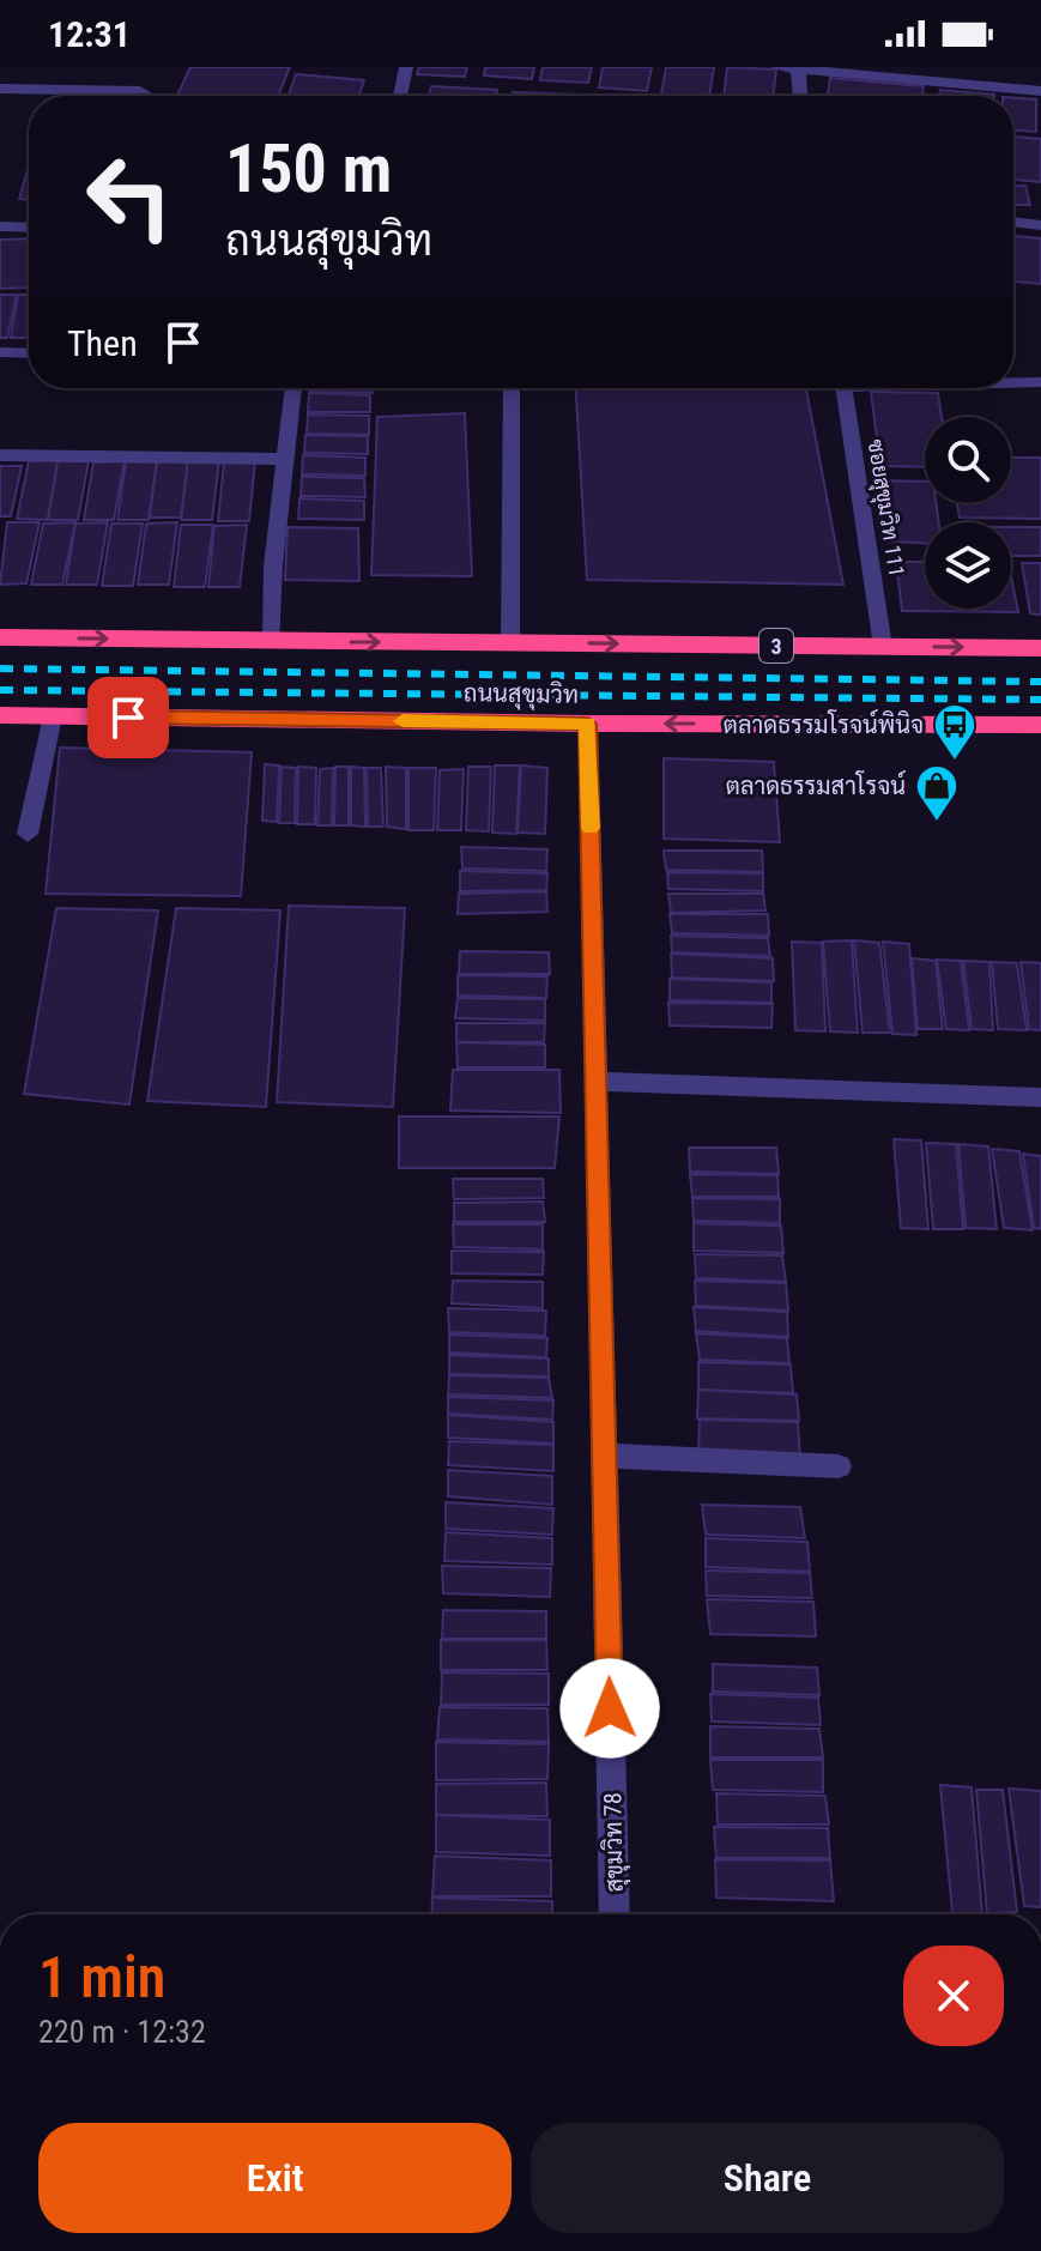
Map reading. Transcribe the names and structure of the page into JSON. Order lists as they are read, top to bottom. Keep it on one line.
{"streets":{"highway":["3","ถนนสุขุมวิท"],"street":["ซอยสุขุมวิท 111","สุขุมวิท 78"]},"crossings":[["ซอยสุขุมวิท 111","ถนนสุขุมวิท"],["ถนนสุขุมวิท","สุขุมวิท 78"]],"places":{"bus stop":["ตลาดธรรมโรจน์พินิจ"],"shop":["ตลาดธรรมสาโรจน์"]},"page":{"status":"12:31","turn":["150 m","ถนนสุขุมวิท"],"then":"Then","heading":["1 min","220 m · 12:32"],"buttons":["Exit","Share"]}}
